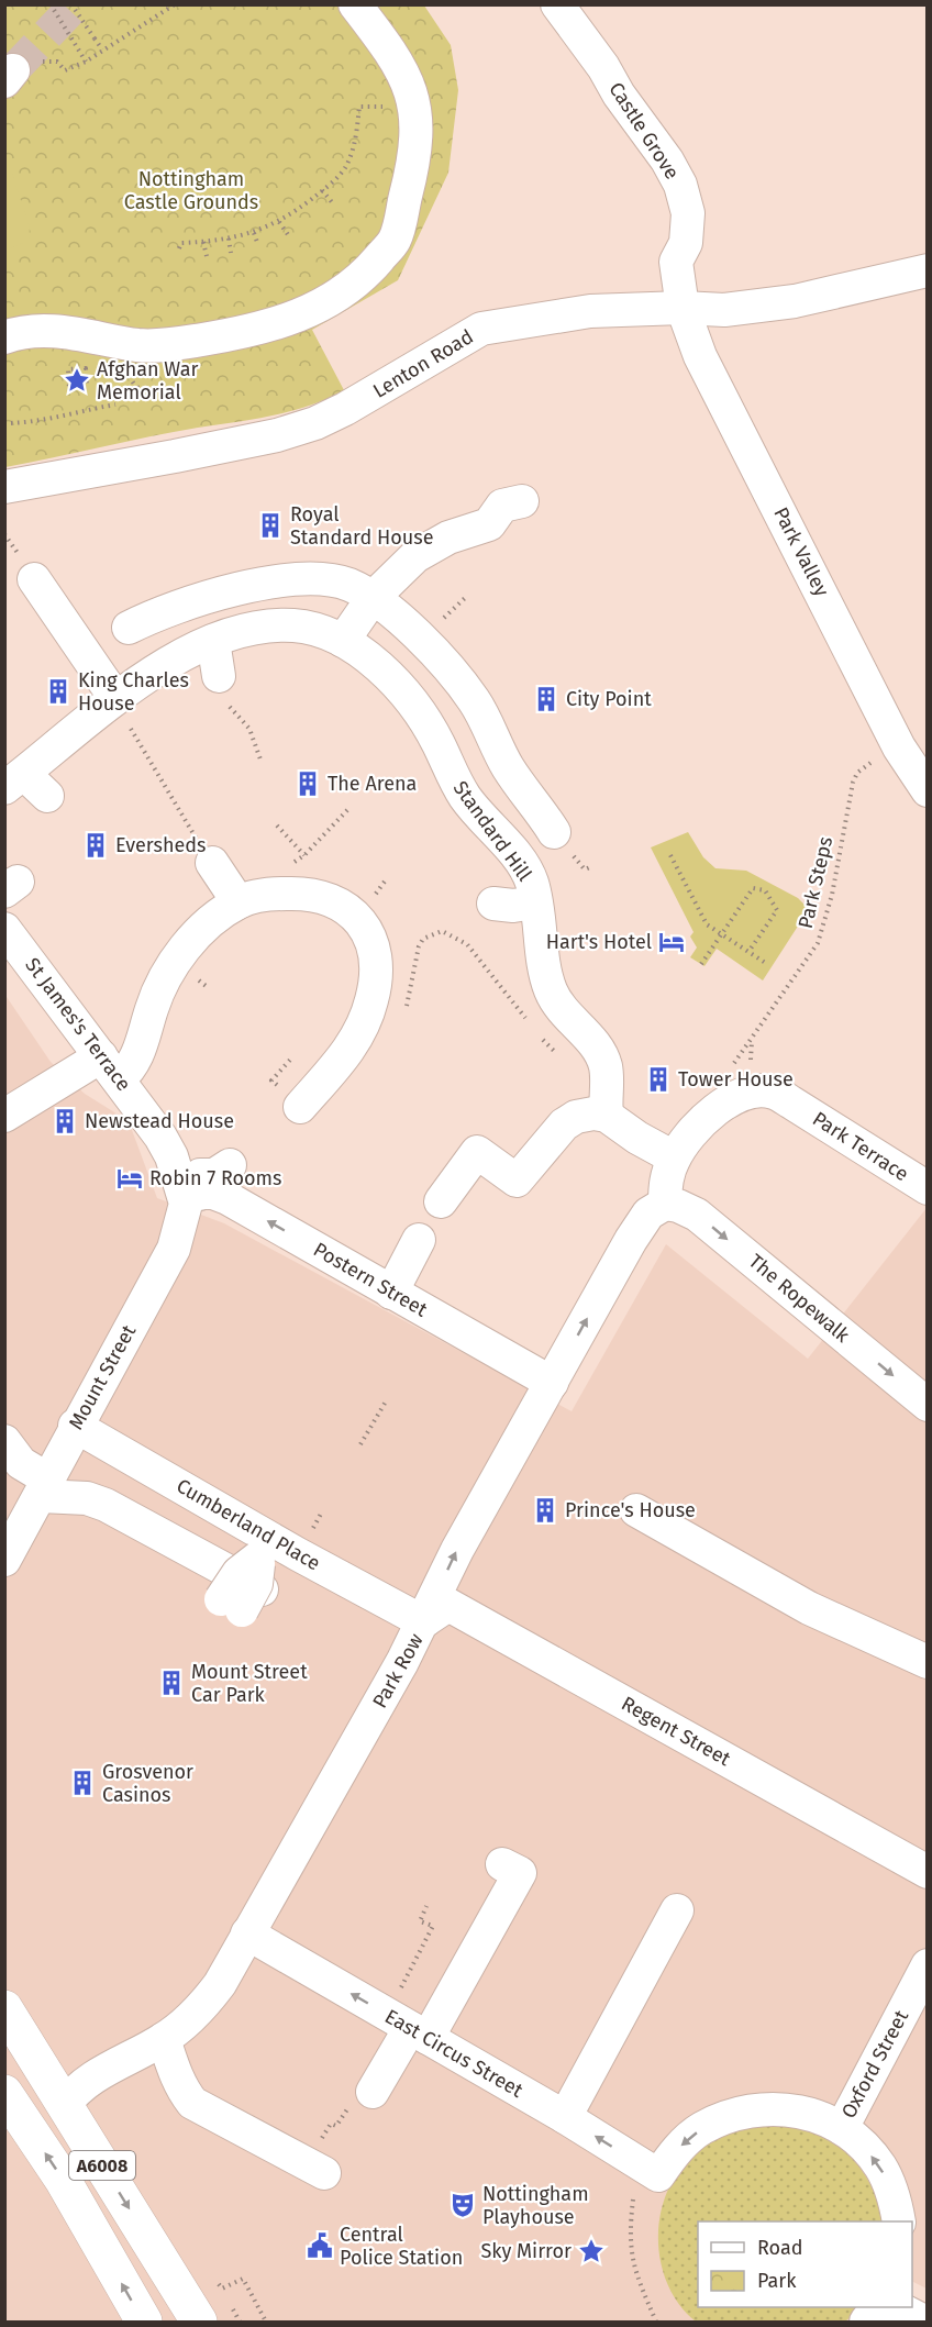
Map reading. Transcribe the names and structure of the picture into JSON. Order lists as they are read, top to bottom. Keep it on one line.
{"streets":{"main road":["A6008"],"street":["Castle Grove","Lenton Road","Park Valley","Standard Hill","St James's Terrace","Park Terrace","Postern Street","The Ropewalk","Mount Street","Cumberland Place","Park Row","Regent Street","East Circus Street","Oxford Street"],"path":["Park Steps"]},"crossings":[["Castle Grove","Lenton Road"],["Castle Grove","Park Valley"],["Lenton Road","Park Valley"],["St James's Terrace","Postern Street"],["St James's Terrace","Mount Street"],["Park Terrace","The Ropewalk"],["Park Terrace","Park Row"],["Postern Street","Mount Street"],["Postern Street","Park Row"],["The Ropewalk","Park Row"],["Mount Street","Cumberland Place"],["Cumberland Place","Park Row"],["Cumberland Place","Regent Street"],["Park Row","Regent Street"],["Park Row","East Circus Street"],["Park Row","A6008"]],"one_way":["Postern Street","Park Row"],"parks":["Nottingham Castle Grounds"],"places":{"place":["Afghan War Memorial","Sky Mirror"],"building":["Royal Standard House","King Charles House","City Point","The Arena","Eversheds","Tower House","Newstead House","Prince's House","Mount Street Car Park","Grosvenor Casinos"],"hotel":["Hart's Hotel","Robin 7 Rooms"],"theatre":["Nottingham Playhouse"],"public building":["Central Police Station"]},"legend":["Road","Park"]}
